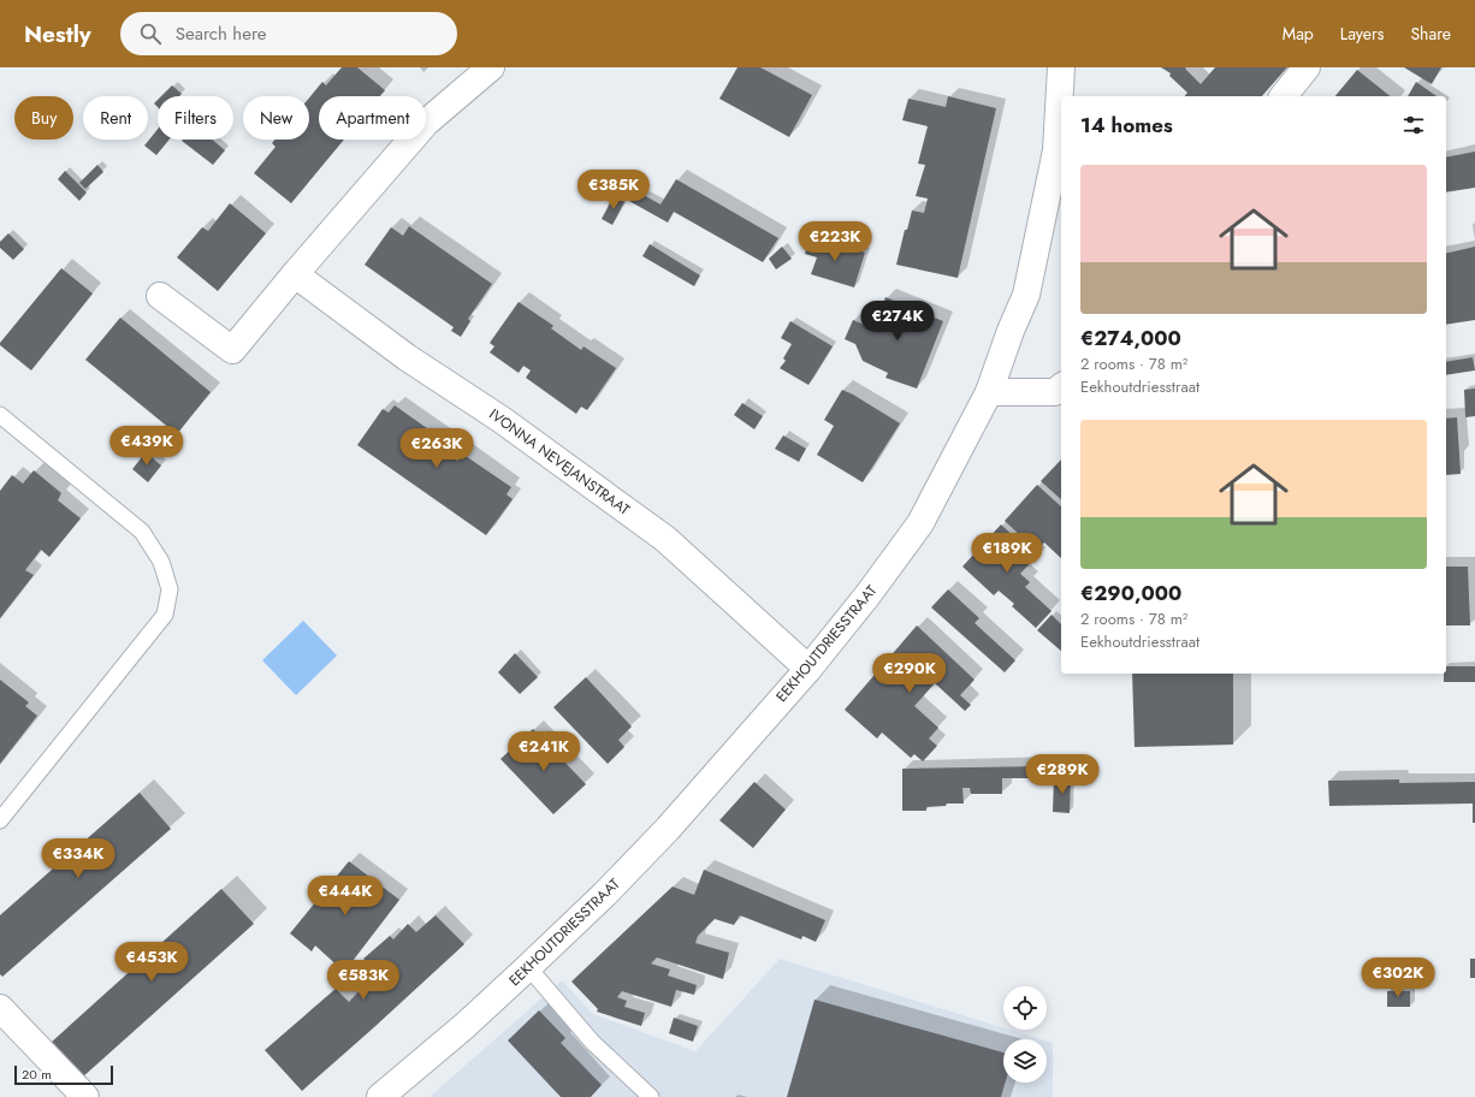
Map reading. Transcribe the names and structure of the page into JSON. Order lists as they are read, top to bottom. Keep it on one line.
{"streets":{"street":["IVONNA NEVEJANSTRAAT","EEKHOUTDRIESSTRAAT"]},"crossings":[["IVONNA NEVEJANSTRAAT","EEKHOUTDRIESSTRAAT"]],"scale_bar":"20 m","page":{"header":"Nestly","search":"Search here","nav":["Map","Layers","Share"],"chip":["Buy","Rent","Filters","New","Apartment"],"heading":"14 homes","list":[{"name":"€274,000","note":"2 rooms · 78 m² · Eekhoutdriesstraat"},{"name":"€290,000","note":"2 rooms · 78 m² · Eekhoutdriesstraat"}],"price":["€385K","€223K","€274K","€439K","€263K","€189K","€290K","€241K","€289K","€334K","€444K","€453K","€302K","€583K"],"scale":"20 m"}}
